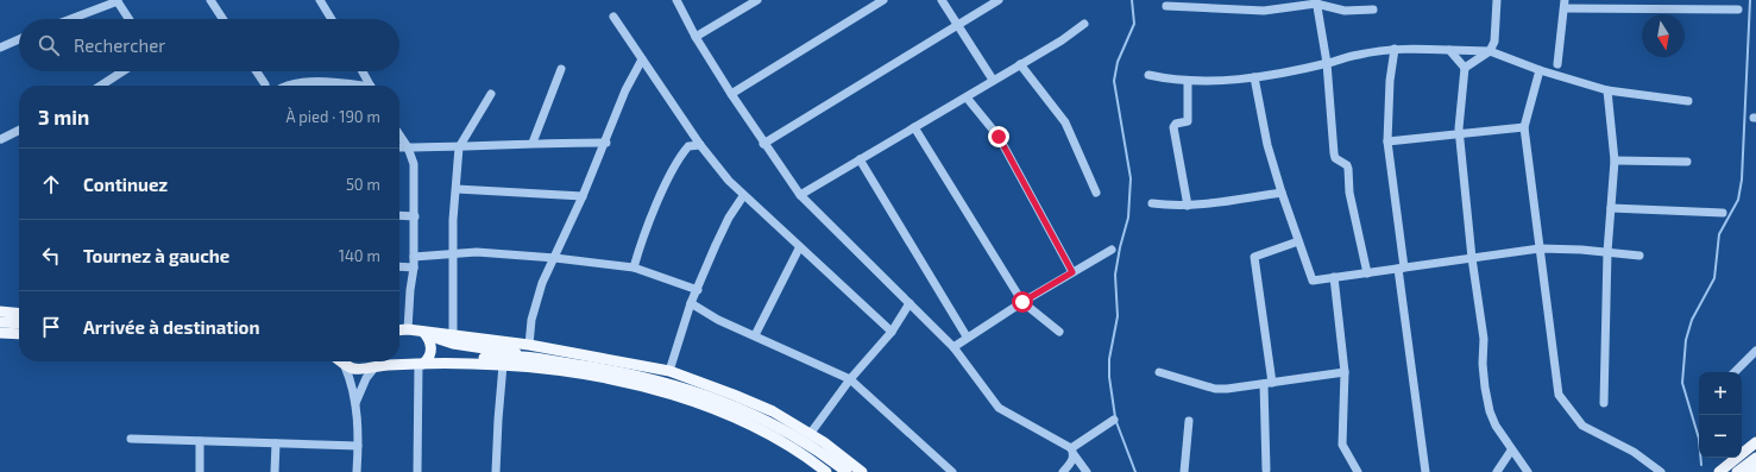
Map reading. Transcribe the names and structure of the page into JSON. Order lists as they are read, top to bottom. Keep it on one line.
{"north":"bottom","page":{"search":"Rechercher","heading":["3 min","À pied · 190 m"],"list":[["Continuez","50 m"],["Tournez à gauche","140 m"],"Arrivée à destination"],"map_buttons":["+","−"]}}
